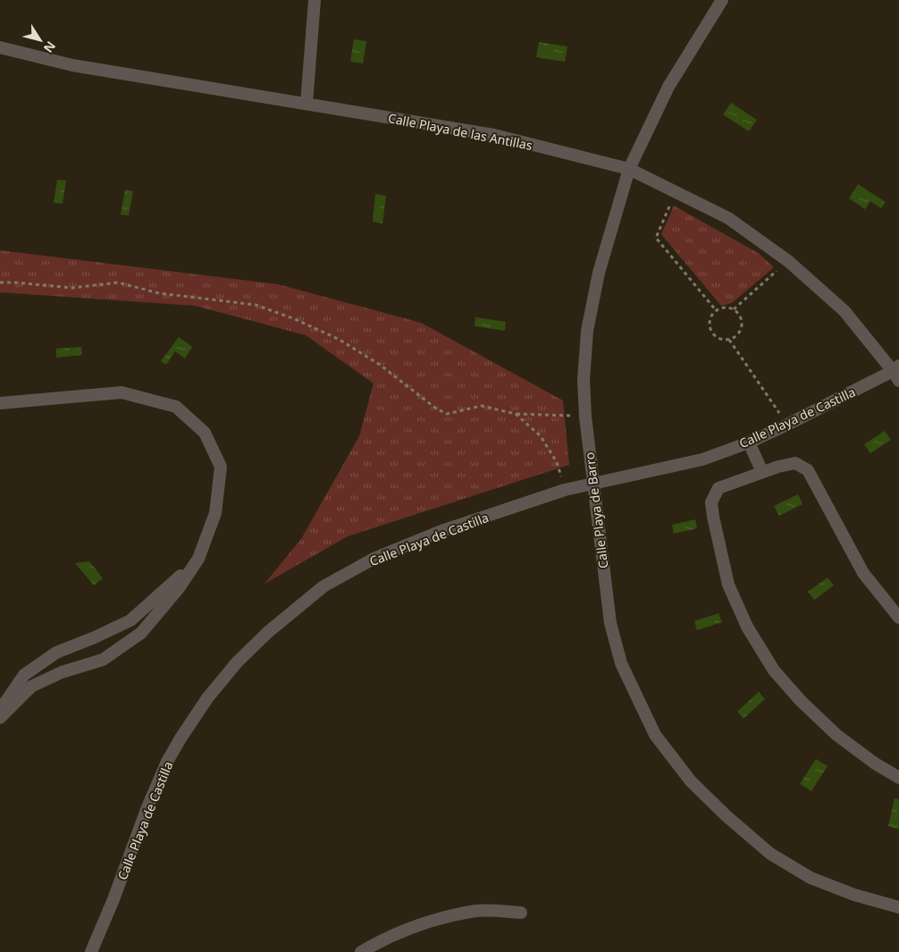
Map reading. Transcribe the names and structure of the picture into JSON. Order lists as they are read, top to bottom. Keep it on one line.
{"streets":{"street":["Calle Playa de las Antillas","Calle Playa de Castilla","Calle Playa de Barro"]},"crossings":[["Calle Playa de las Antillas","Calle Playa de Castilla"],["Calle Playa de las Antillas","Calle Playa de Barro"],["Calle Playa de Castilla","Calle Playa de Barro"]],"north":"bottom right"}
